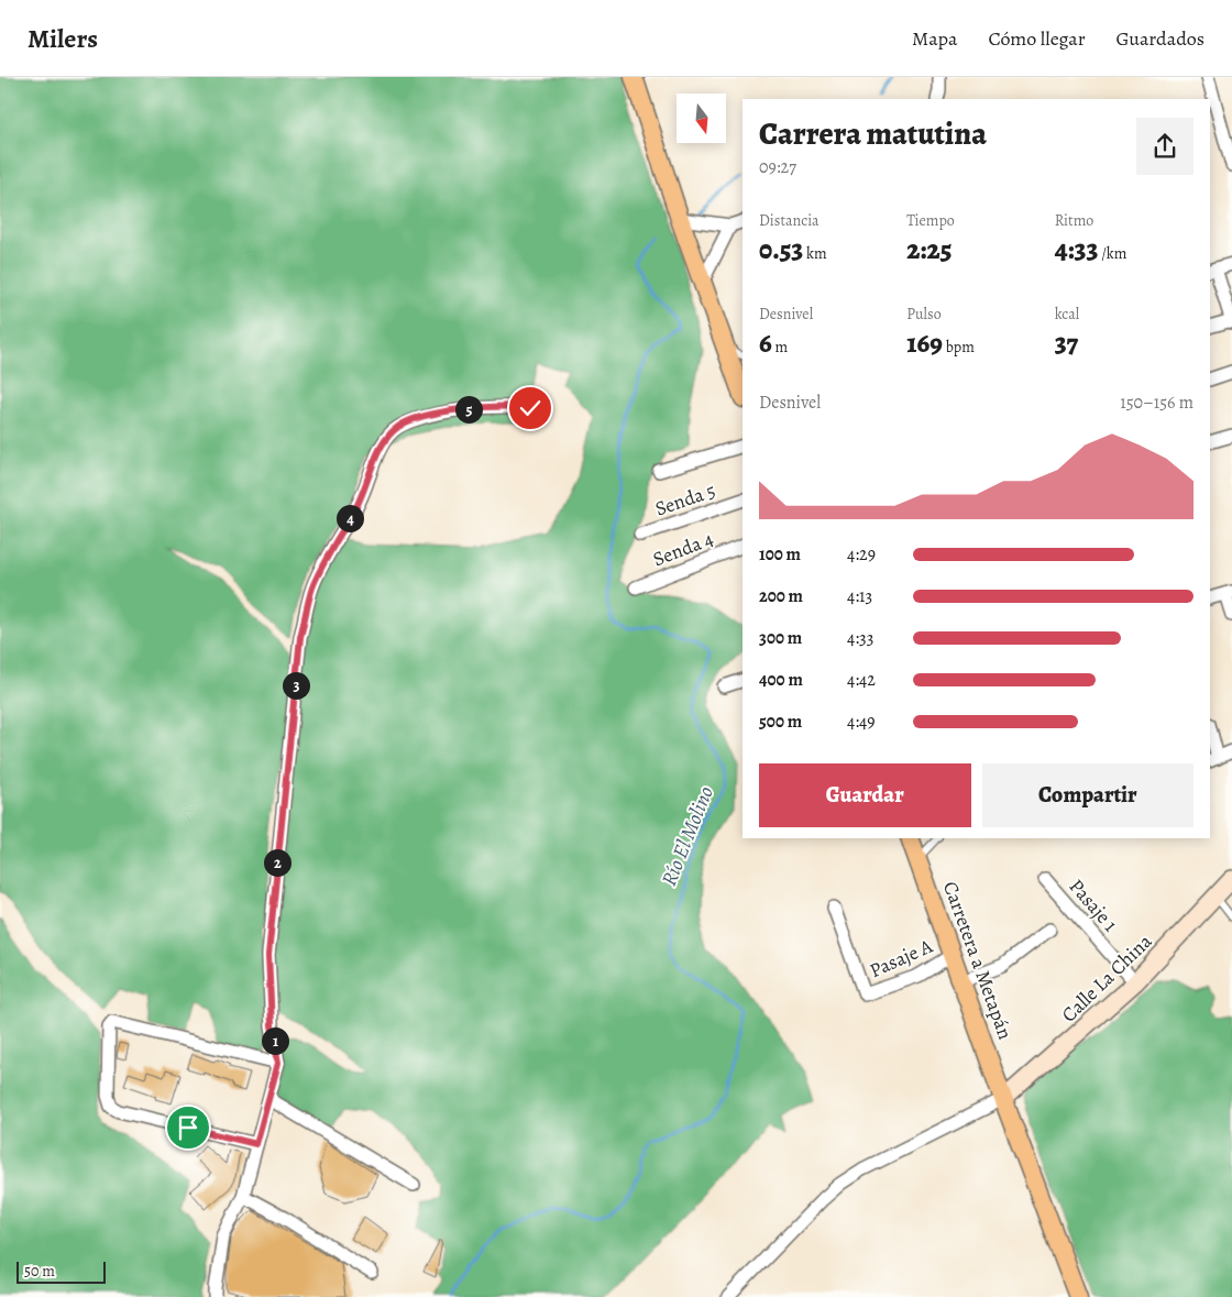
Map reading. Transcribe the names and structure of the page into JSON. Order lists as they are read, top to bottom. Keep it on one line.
{"streets":{"main road":["Carretera a Metapán","Calle La China"],"street":["Senda 5","Senda 4","Pasaje 1","Pasaje A"]},"crossings":[["Pasaje 1","Calle La China"],["Pasaje A","Carretera a Metapán"],["Carretera a Metapán","Calle La China"]],"water":["Río El Molino"],"scale_bar":"50 m","north":"bottom","page":{"header":"Milers","nav":["Mapa","Cómo llegar","Guardados"],"heading":["Carrera matutina","09:27"],"stats":[["Distancia","0.53 km"],["Tiempo","2:25"],["Ritmo","4:33 /km"],["Desnivel","6 m"],["Pulso","169 bpm"],["kcal","37"]],"chart":["Desnivel","150–156 m"],"pins":["5","4","3","2","1"],"list":[{"name":"100 m","note":"4:29"},{"name":"200 m","note":"4:13"},{"name":"300 m","note":"4:33"},{"name":"400 m","note":"4:42"},{"name":"500 m","note":"4:49"}],"buttons":["Guardar","Compartir"],"scale":"50 m"}}
